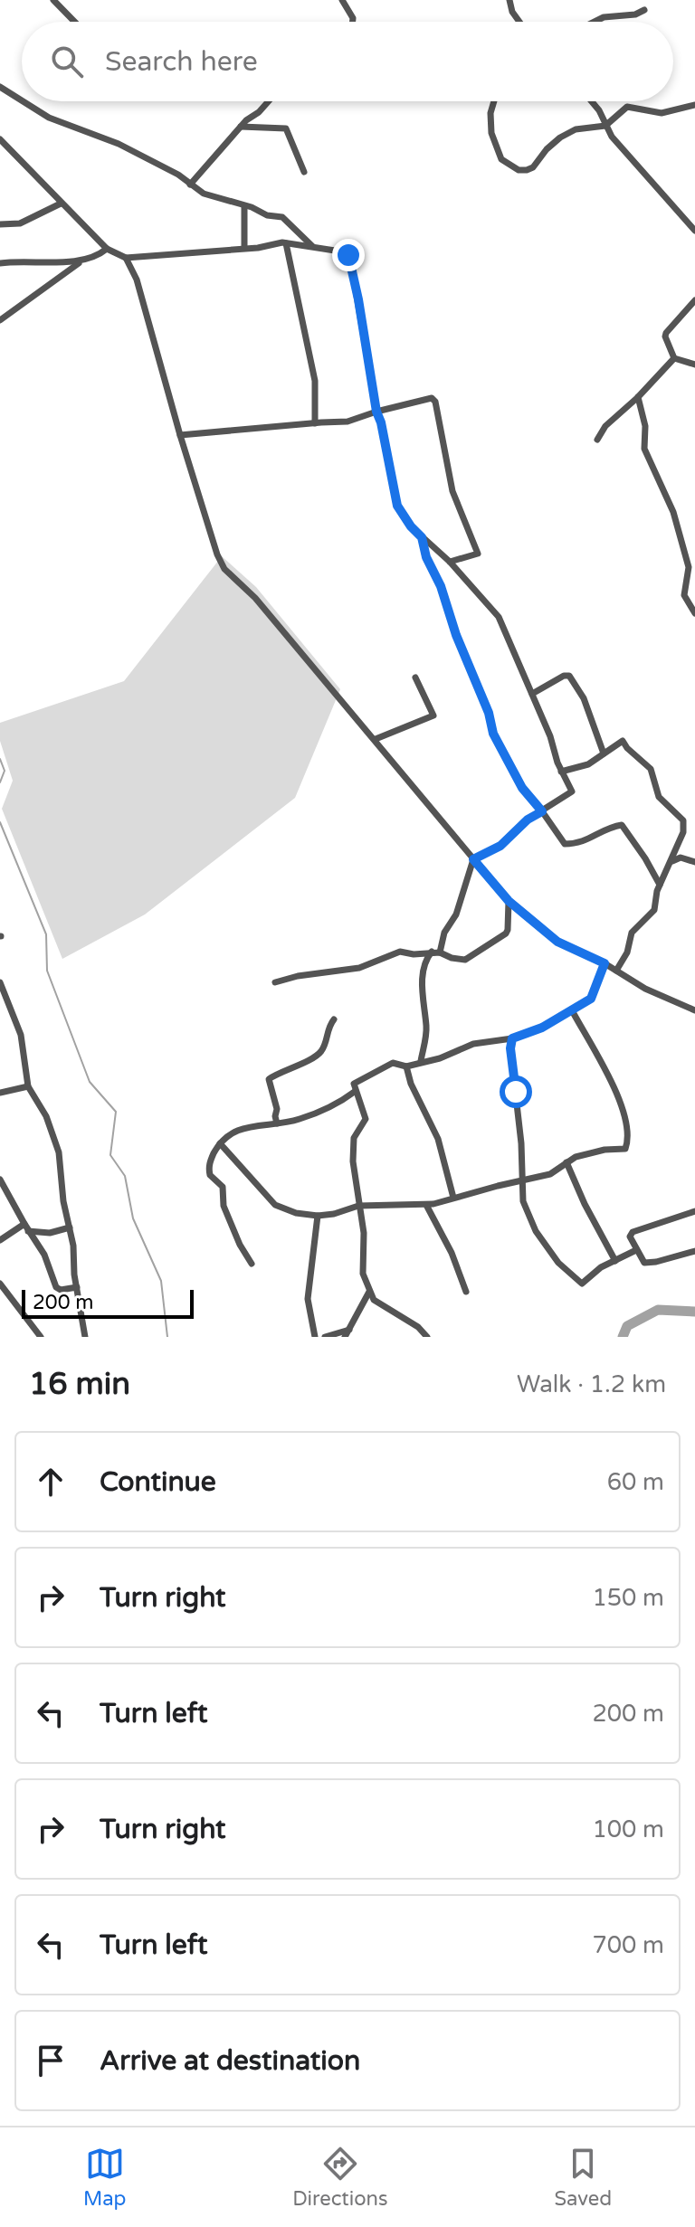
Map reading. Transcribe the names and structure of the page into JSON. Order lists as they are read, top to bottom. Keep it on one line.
{"scale_bar":"200 m","page":{"search":"Search here","scale":"200 m","heading":["16 min","Walk · 1.2 km"],"list":[["Continue","60 m"],["Turn right","150 m"],["Turn left","200 m"],["Turn right","100 m"],["Turn left","700 m"],"Arrive at destination"],"nav":["Map","Directions","Saved"]}}
